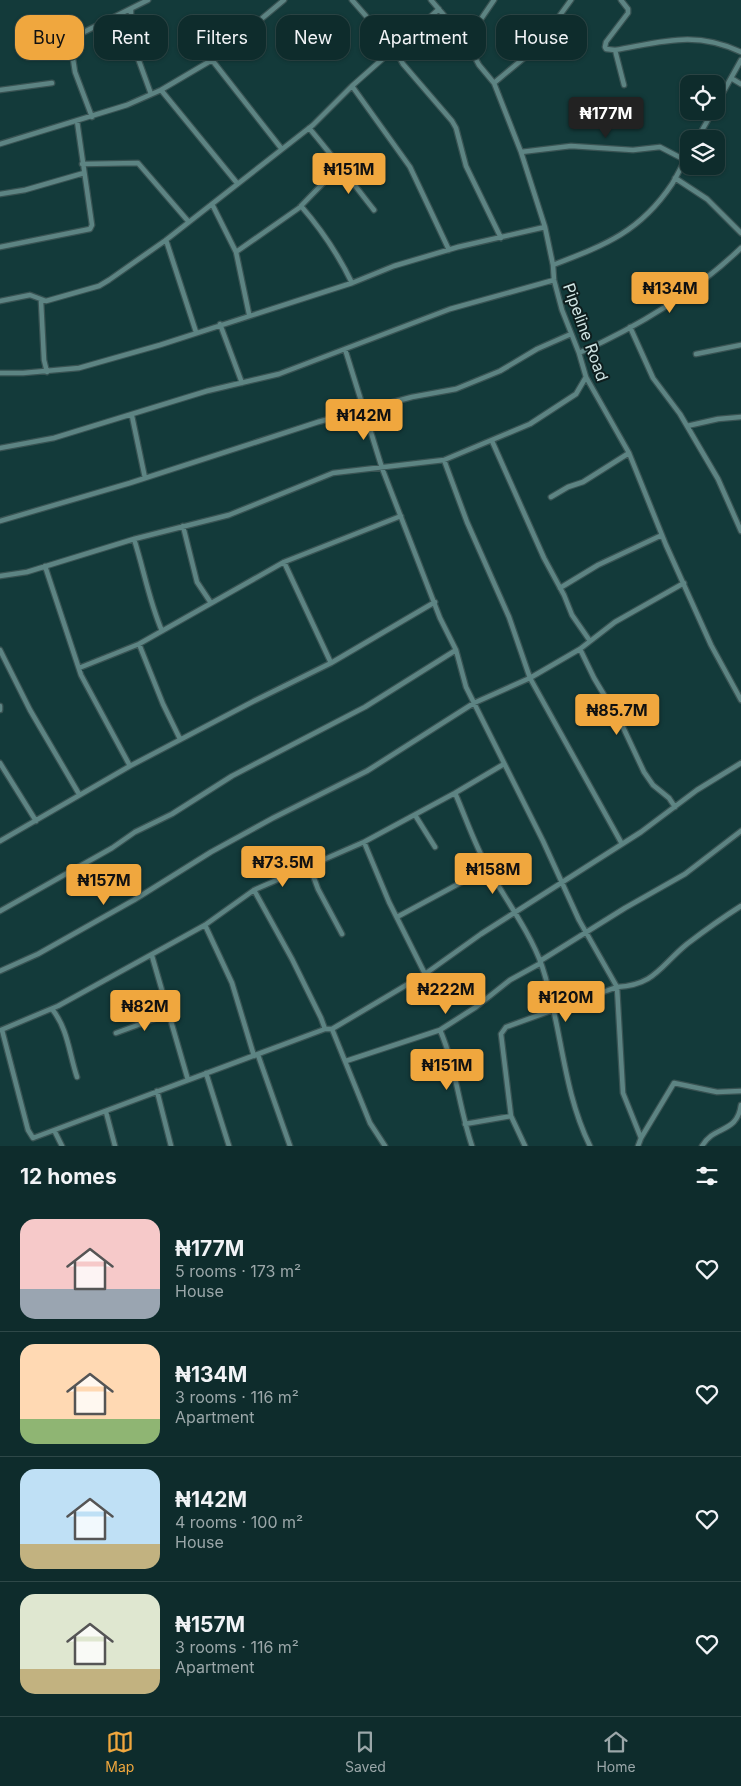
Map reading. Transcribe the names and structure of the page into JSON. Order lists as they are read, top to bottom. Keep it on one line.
{"streets":{"street":["Pipeline Road"]},"page":{"chip":["Buy","Rent","Filters","New","Apartment","House"],"price":["₦177M","₦151M","₦134M","₦142M","₦85.7M","₦73.5M","₦158M","₦157M","₦222M","₦120M","₦82M","₦151M"],"heading":"12 homes","list":[{"name":"₦177M","note":"5 rooms · 173 m² · House"},{"name":"₦134M","note":"3 rooms · 116 m² · Apartment"},{"name":"₦142M","note":"4 rooms · 100 m² · House"},{"name":"₦157M","note":"3 rooms · 116 m² · Apartment"}],"tabs":["Map","Saved","Home"]}}
